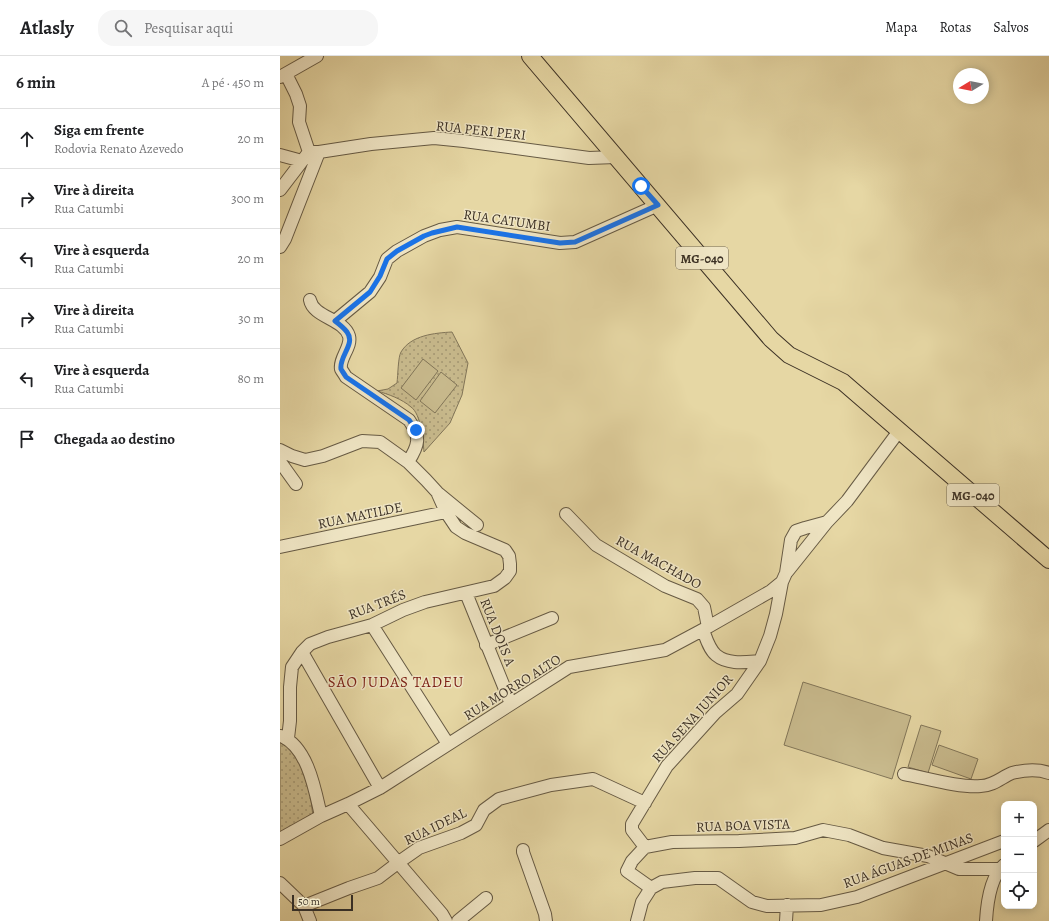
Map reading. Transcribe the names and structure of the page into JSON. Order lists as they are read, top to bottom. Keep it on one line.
{"streets":{"main road":["MG-040"],"street":["RUA PERI PERI","RUA CATUMBI","RUA MATILDE","RUA MACHADO","RUA TRÉS","RUA DOIS A","RUA MORRO ALTO","RUA SENA JUNIOR","RUA BOA VISTA","RUA IDEAL","RUA ÁGUAS DE MINAS"]},"crossings":[["RUA PERI PERI","MG-040"],["RUA CATUMBI","MG-040"],["RUA MATILDE","RUA TRÉS"],["RUA MACHADO","RUA MORRO ALTO"],["RUA MACHADO","RUA SENA JUNIOR"],["RUA TRÉS","RUA DOIS A"],["RUA DOIS A","RUA MORRO ALTO"],["RUA MORRO ALTO","RUA SENA JUNIOR"],["RUA SENA JUNIOR","RUA BOA VISTA"],["RUA SENA JUNIOR","RUA IDEAL"],["RUA BOA VISTA","RUA ÁGUAS DE MINAS"]],"districts":["SÃO JUDAS TADEU"],"scale_bar":"50 m","north":"left","page":{"header":"Atlasly","search":"Pesquisar aqui","nav":["Mapa","Rotas","Salvos"],"heading":["6 min","A pé · 450 m"],"list":[["Siga em frente","Rodovia Renato Azevedo","20 m"],["Vire à direita","Rua Catumbi","300 m"],["Vire à esquerda","Rua Catumbi","20 m"],["Vire à direita","Rua Catumbi","30 m"],["Vire à esquerda","Rua Catumbi","80 m"],"Chegada ao destino"],"map_buttons":["+","−"],"scale":"50 m"}}
